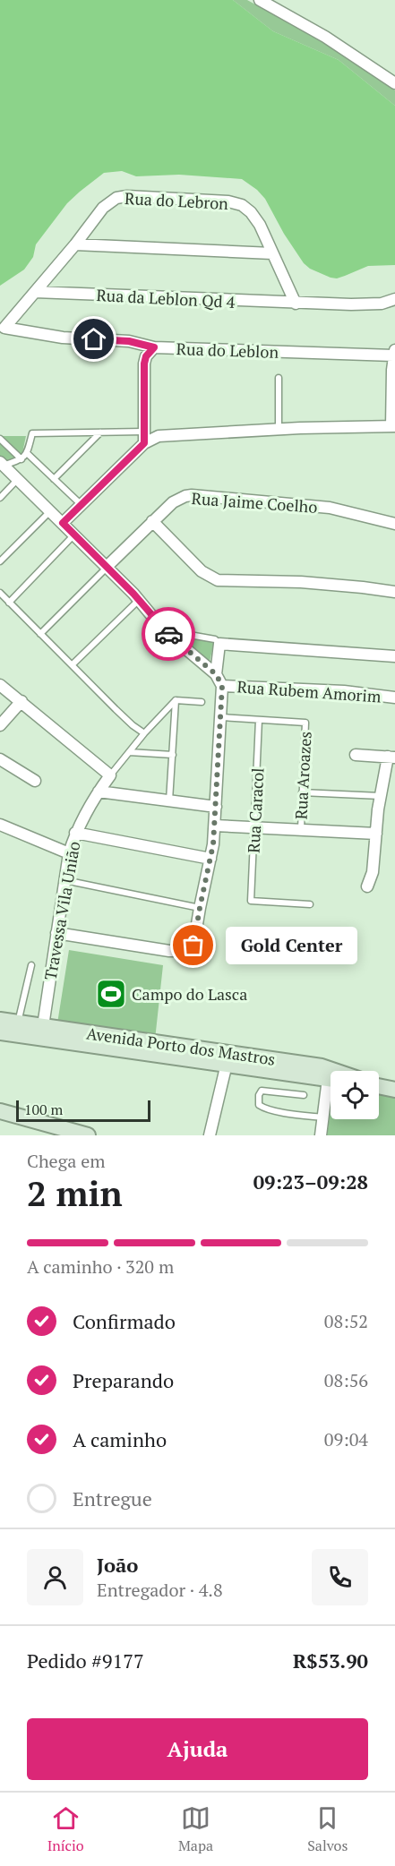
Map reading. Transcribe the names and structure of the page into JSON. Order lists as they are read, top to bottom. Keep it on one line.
{"streets":{"main road":["Avenida Porto dos Mastros"],"street":["Rua do Lebron","Rua da Leblon Qd 4","Rua do Leblon","Rua Jaime Coelho","Rua Rubem Amorim","Travessa Vila União"],"lane":["Rua Aroazes","Rua Caracol"]},"crossings":[["Rua do Lebron","Rua da Leblon Qd 4"],["Rua do Lebron","Rua do Leblon"],["Rua Aroazes","Rua Caracol"],["Travessa Vila União","Avenida Porto dos Mastros"]],"places":{"other":["Gold Center"],"sports":["Campo do Lasca"]},"scale_bar":"100 m","page":{"bubble":"Gold Center","scale":"100 m","heading":["2 min","Chega em","09:23–09:28"],"panel":["João","Entregador · 4.8","Pedido #9177","R$53.90"],"bar":"A caminho · 320 m","list":[["Confirmado","08:52"],["Preparando","08:56"],["A caminho","09:04"],"Entregue"],"buttons":"Ajuda","tabs":["Início","Mapa","Salvos"]}}
